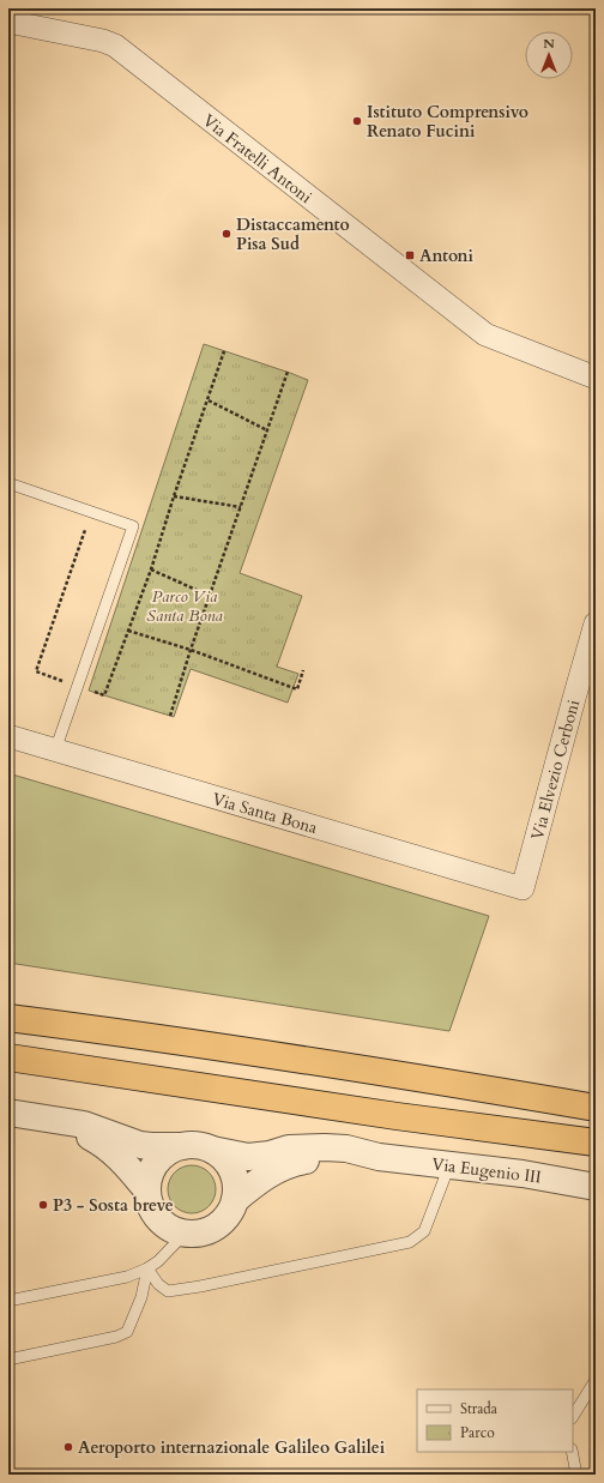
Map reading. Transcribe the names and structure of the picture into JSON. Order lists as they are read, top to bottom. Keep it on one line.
{"streets":{"street":["Via Fratelli Antoni","Via Elvezio Cerboni","Via Santa Bona","Via Eugenio III"]},"crossings":[["Via Elvezio Cerboni","Via Santa Bona"]],"parks":["Parco Via Santa Bona"],"places":{"other":["Istituto Comprensivo Renato Fucini","Distaccamento Pisa Sud","P3 - Sosta breve","Aeroporto internazionale Galileo Galilei"],"transit":["Antoni"]},"legend":["Strada","Parco"],"north":"top"}
